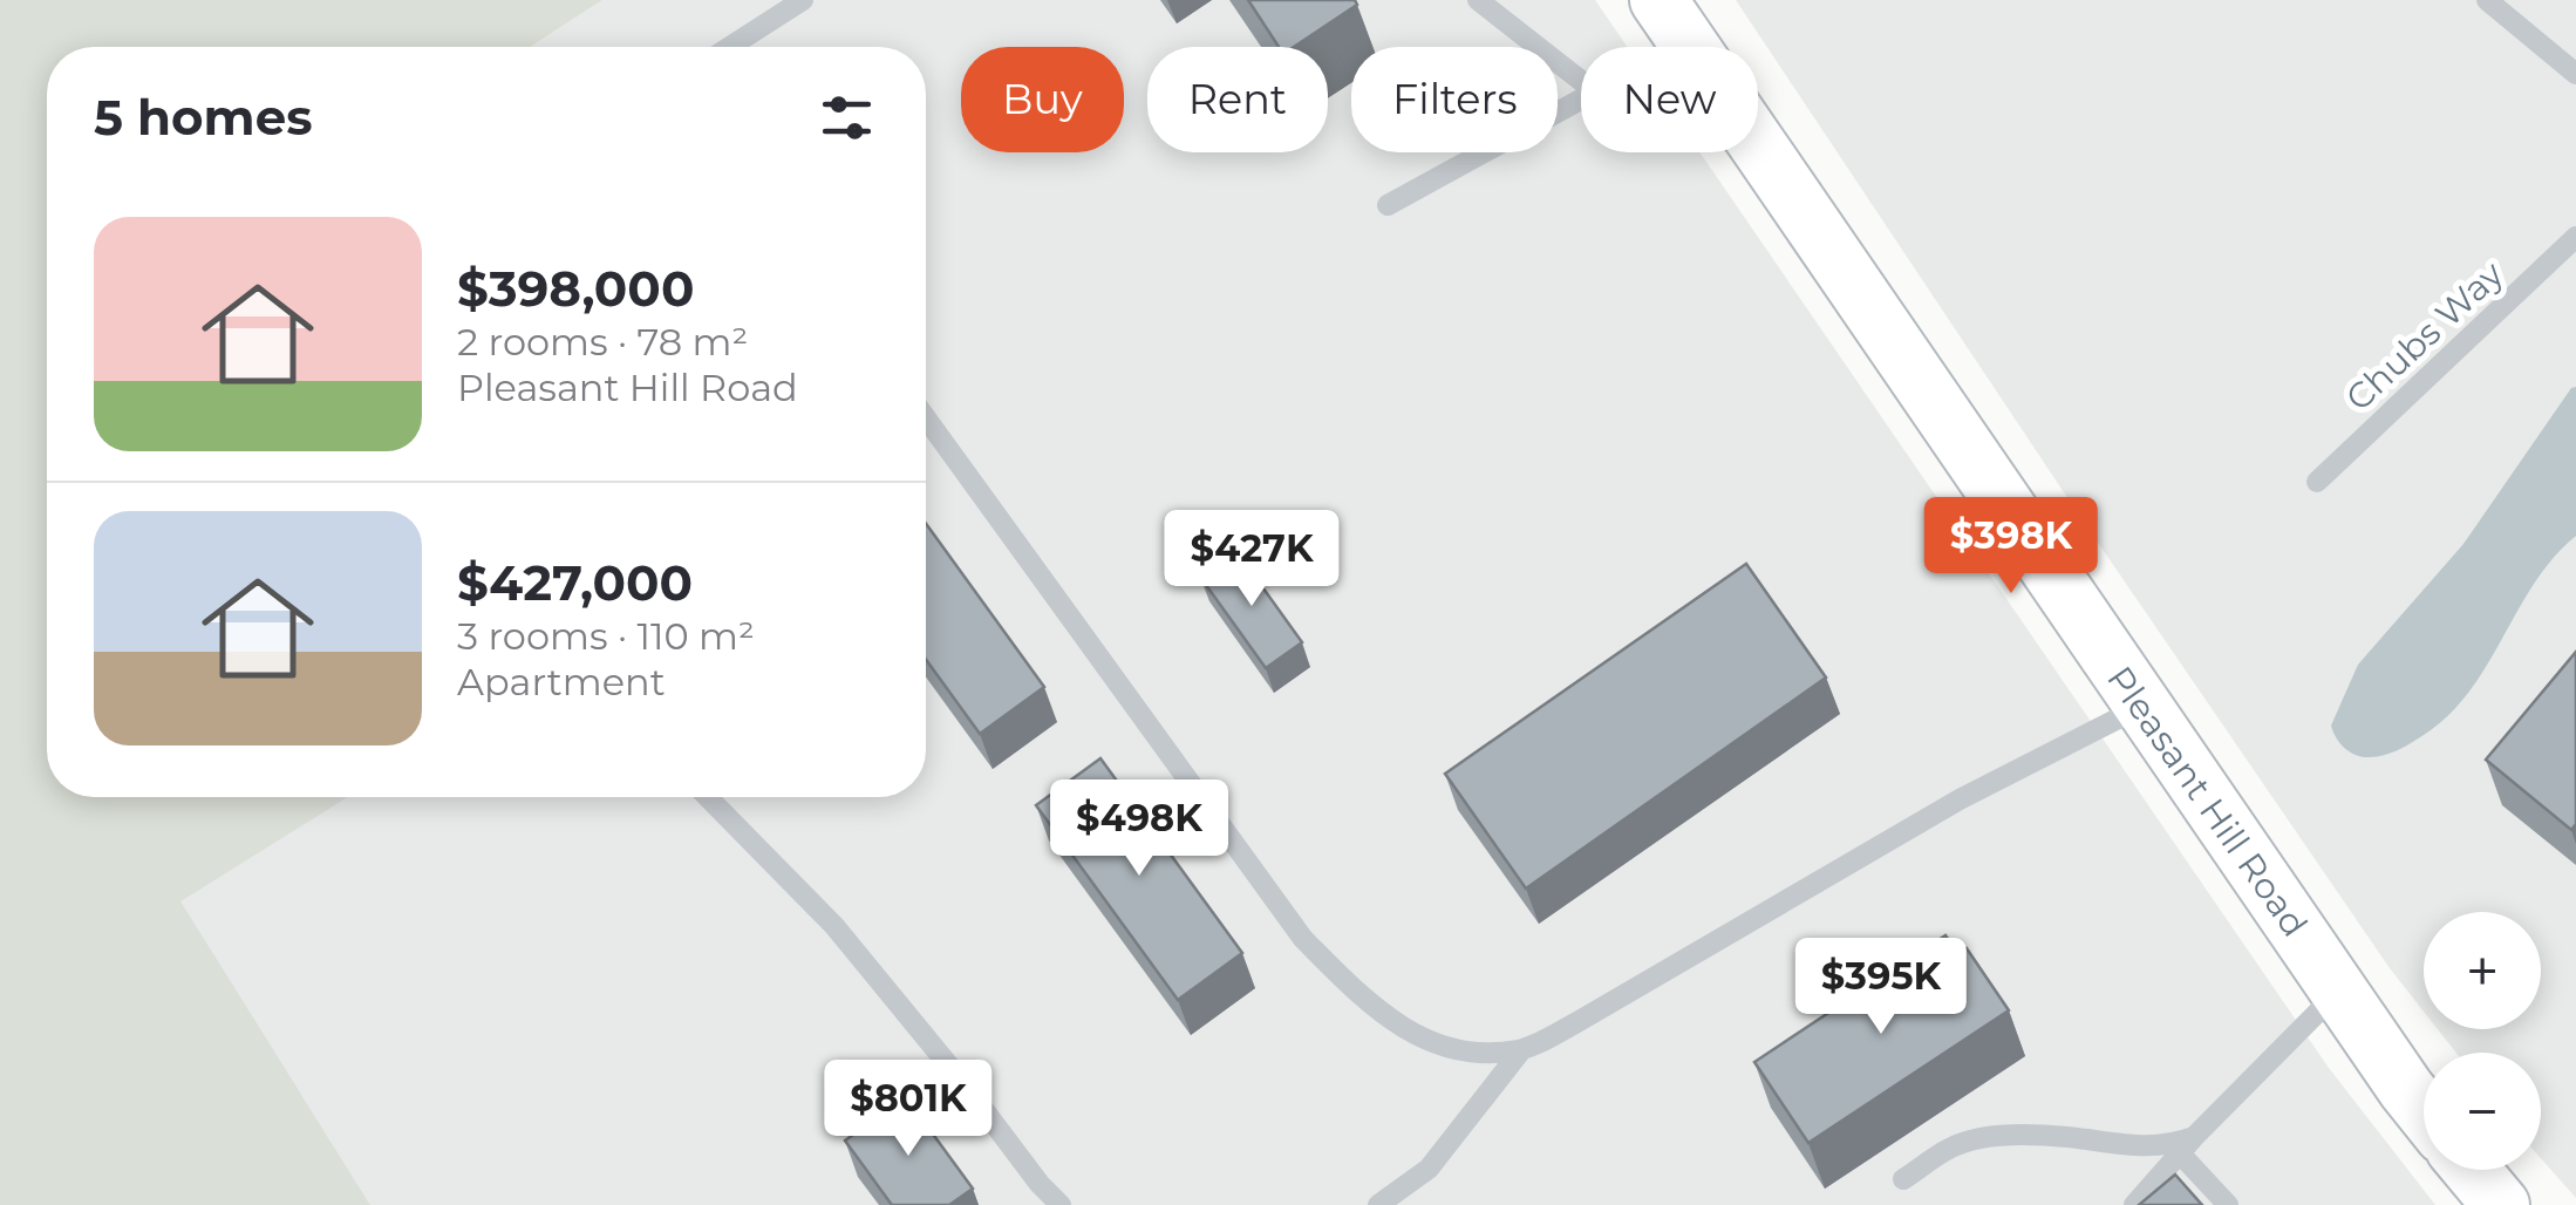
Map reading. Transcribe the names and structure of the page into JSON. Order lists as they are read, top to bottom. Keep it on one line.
{"streets":{"street":["Pleasant Hill Road"],"lane":["Chubs Way"]},"page":{"chip":["Buy","Rent","Filters","New"],"heading":"5 homes","list":[{"name":"$398,000","note":"2 rooms · 78 m² · Pleasant Hill Road"},{"name":"$427,000","note":"3 rooms · 110 m² · Apartment"}],"price":["$398K","$427K","$498K","$395K","$801K"],"map_buttons":["+","−"]}}
